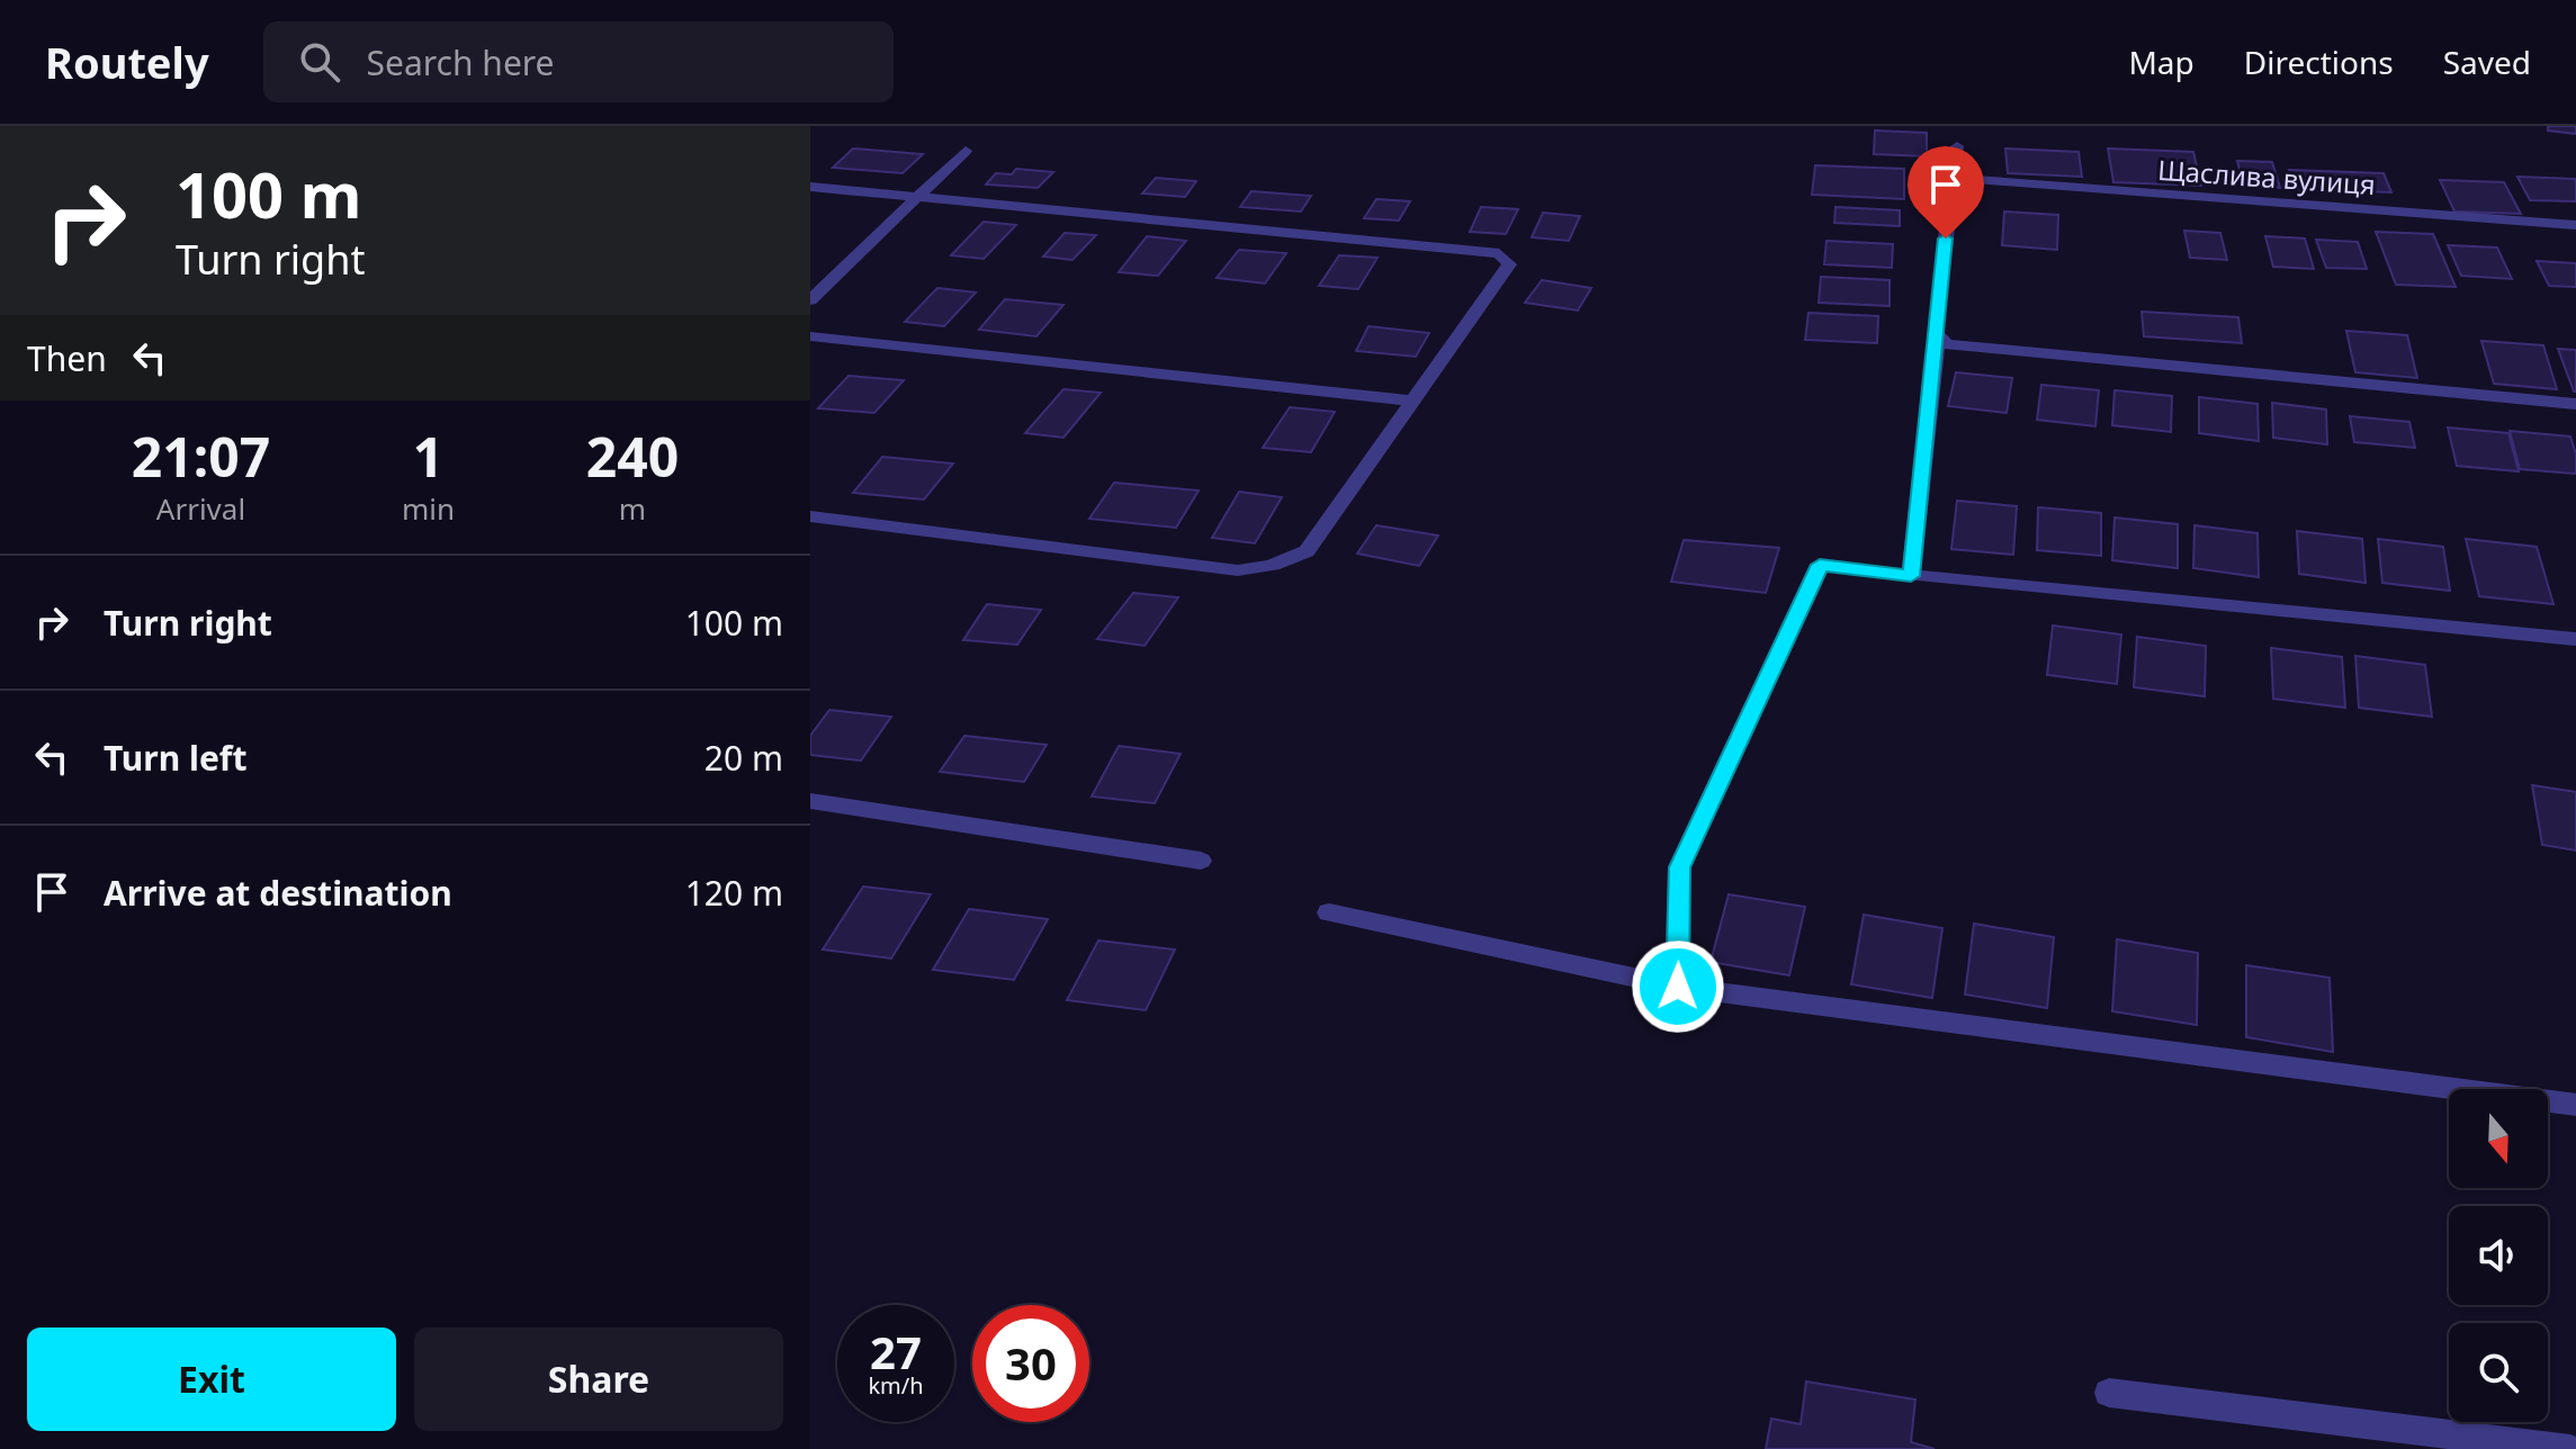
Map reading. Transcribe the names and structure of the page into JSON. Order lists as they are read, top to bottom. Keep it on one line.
{"streets":{"street":["Щаслива вулиця"]},"north":"bottom","page":{"header":"Routely","search":"Search here","nav":["Map","Directions","Saved"],"turn":["100 m","Turn right"],"then":"Then","eta":["21:07","Arrival","1","min","240","m"],"list":[{"name":"Turn right","value":"100 m"},{"name":"Turn left","value":"20 m"},{"name":"Arrive at destination","value":"120 m"}],"speed":"27 km/h","limit":"30","buttons":["Exit","Share"]}}
